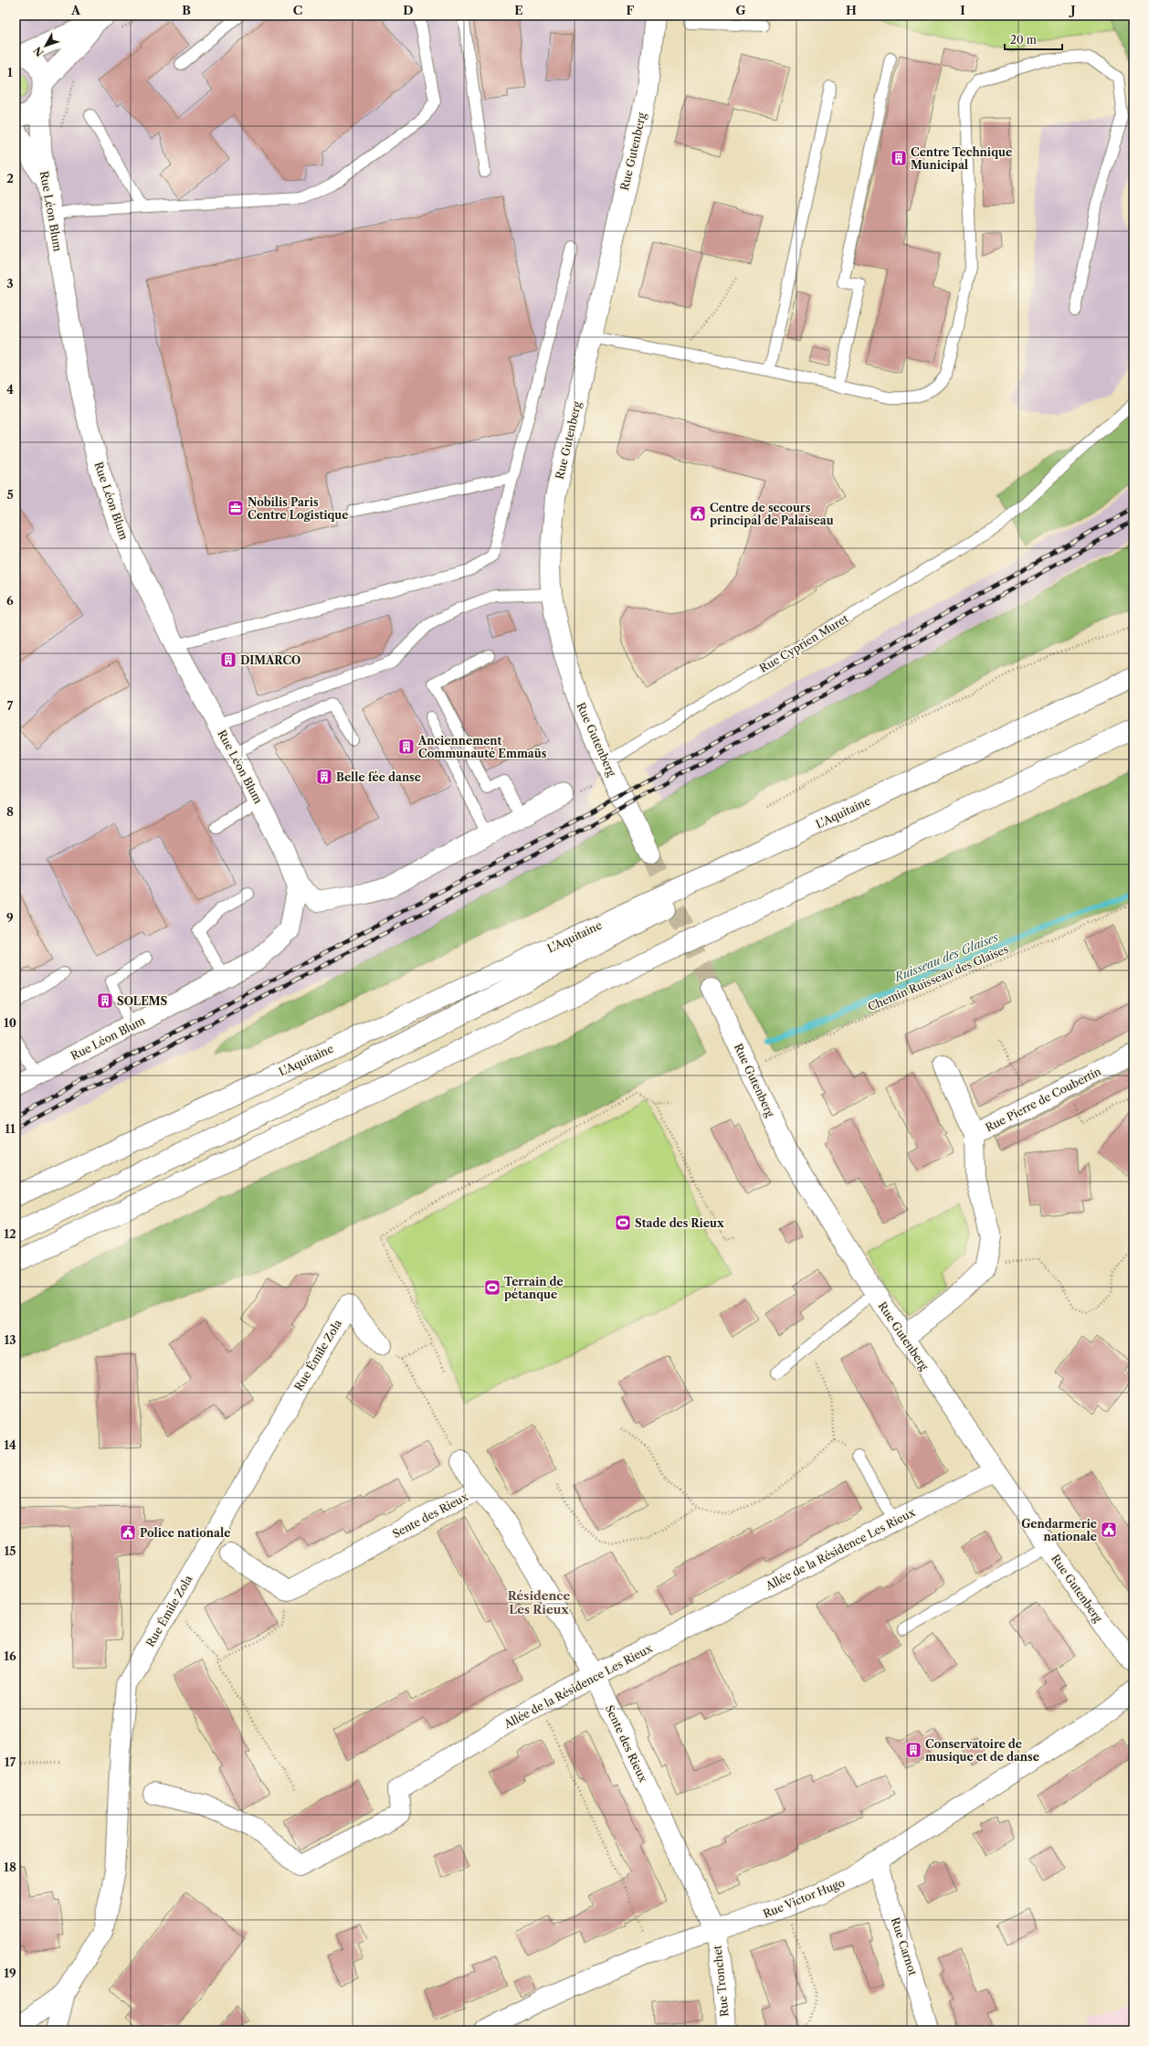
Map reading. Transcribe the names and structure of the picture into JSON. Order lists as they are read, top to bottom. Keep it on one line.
{"streets":{"main road":["Rue Gutenberg","Rue Léon Blum","L'Aquitaine","Rue Pierre de Coubertin","Rue Émile Zola","Sente des Rieux","Allée de la Résidence Les Rieux","Rue Victor Hugo","Rue Carnot","Rue Tronchet"],"lane":["Rue Cyprien Muret"],"path":["Chemin Ruisseau des Glaises"]},"crossings":[["Rue Gutenberg","Rue Cyprien Muret"],["Rue Gutenberg","Chemin Ruisseau des Glaises"],["Rue Gutenberg","Allée de la Résidence Les Rieux"],["Sente des Rieux","Allée de la Résidence Les Rieux"],["Sente des Rieux","Rue Victor Hugo"],["Sente des Rieux","Rue Tronchet"],["Rue Victor Hugo","Rue Carnot"],["Rue Victor Hugo","Rue Tronchet"]],"districts":["Résidence Les Rieux"],"water":["Ruisseau des Glaises"],"places":{"building":["Centre Technique Municipal","DIMARCO","Anciennement Communauté Emmaüs","Belle fée danse","SOLEMS","Conservatoire de musique et de danse"],"office":["Nobilis Paris Centre Logistique"],"public building":["Centre de secours principal de Palaiseau","Gendarmerie nationale","Police nationale"],"sports":["Stade des Rieux","Terrain de pétanque"]},"scale_bar":"20 m","north":"bottom left","grid":{"columns":["A","B","C","D","E","F","G","H","I","J"],"rows":["1","2","3","4","5","6","7","8","9","10","11","12","13","14","15","16","17","18","19"]}}
